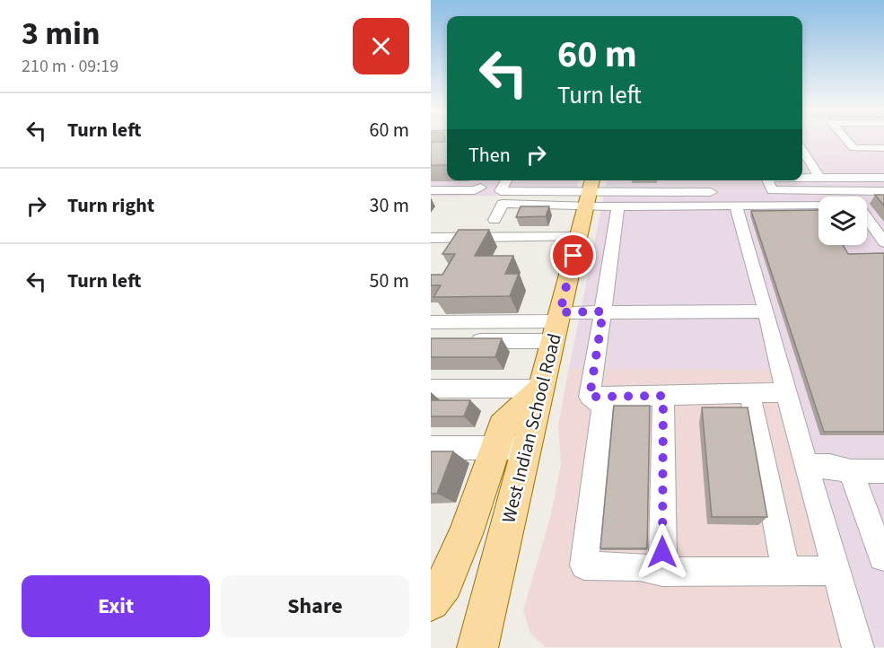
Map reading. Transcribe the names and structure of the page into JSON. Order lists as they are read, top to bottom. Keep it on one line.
{"streets":{"main road":["West Indian School Road"]},"page":{"heading":["3 min","210 m · 09:19"],"turn":["60 m","Turn left"],"list":[{"name":"Turn left","value":"60 m"},{"name":"Turn right","value":"30 m"},{"name":"Turn left","value":"50 m"}],"then":"Then","buttons":["Exit","Share"]}}
